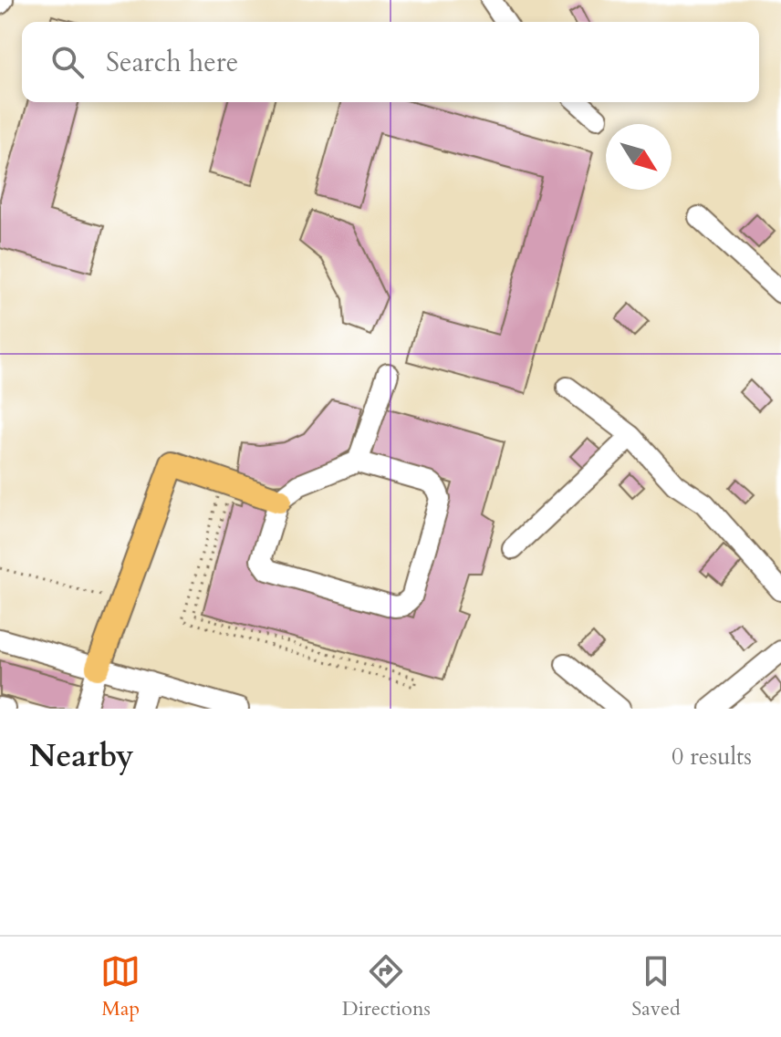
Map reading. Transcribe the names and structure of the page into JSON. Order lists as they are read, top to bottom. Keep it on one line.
{"north":"bottom right","page":{"search":"Search here","heading":["Nearby","0 results"],"nav":["Map","Directions","Saved"]}}
